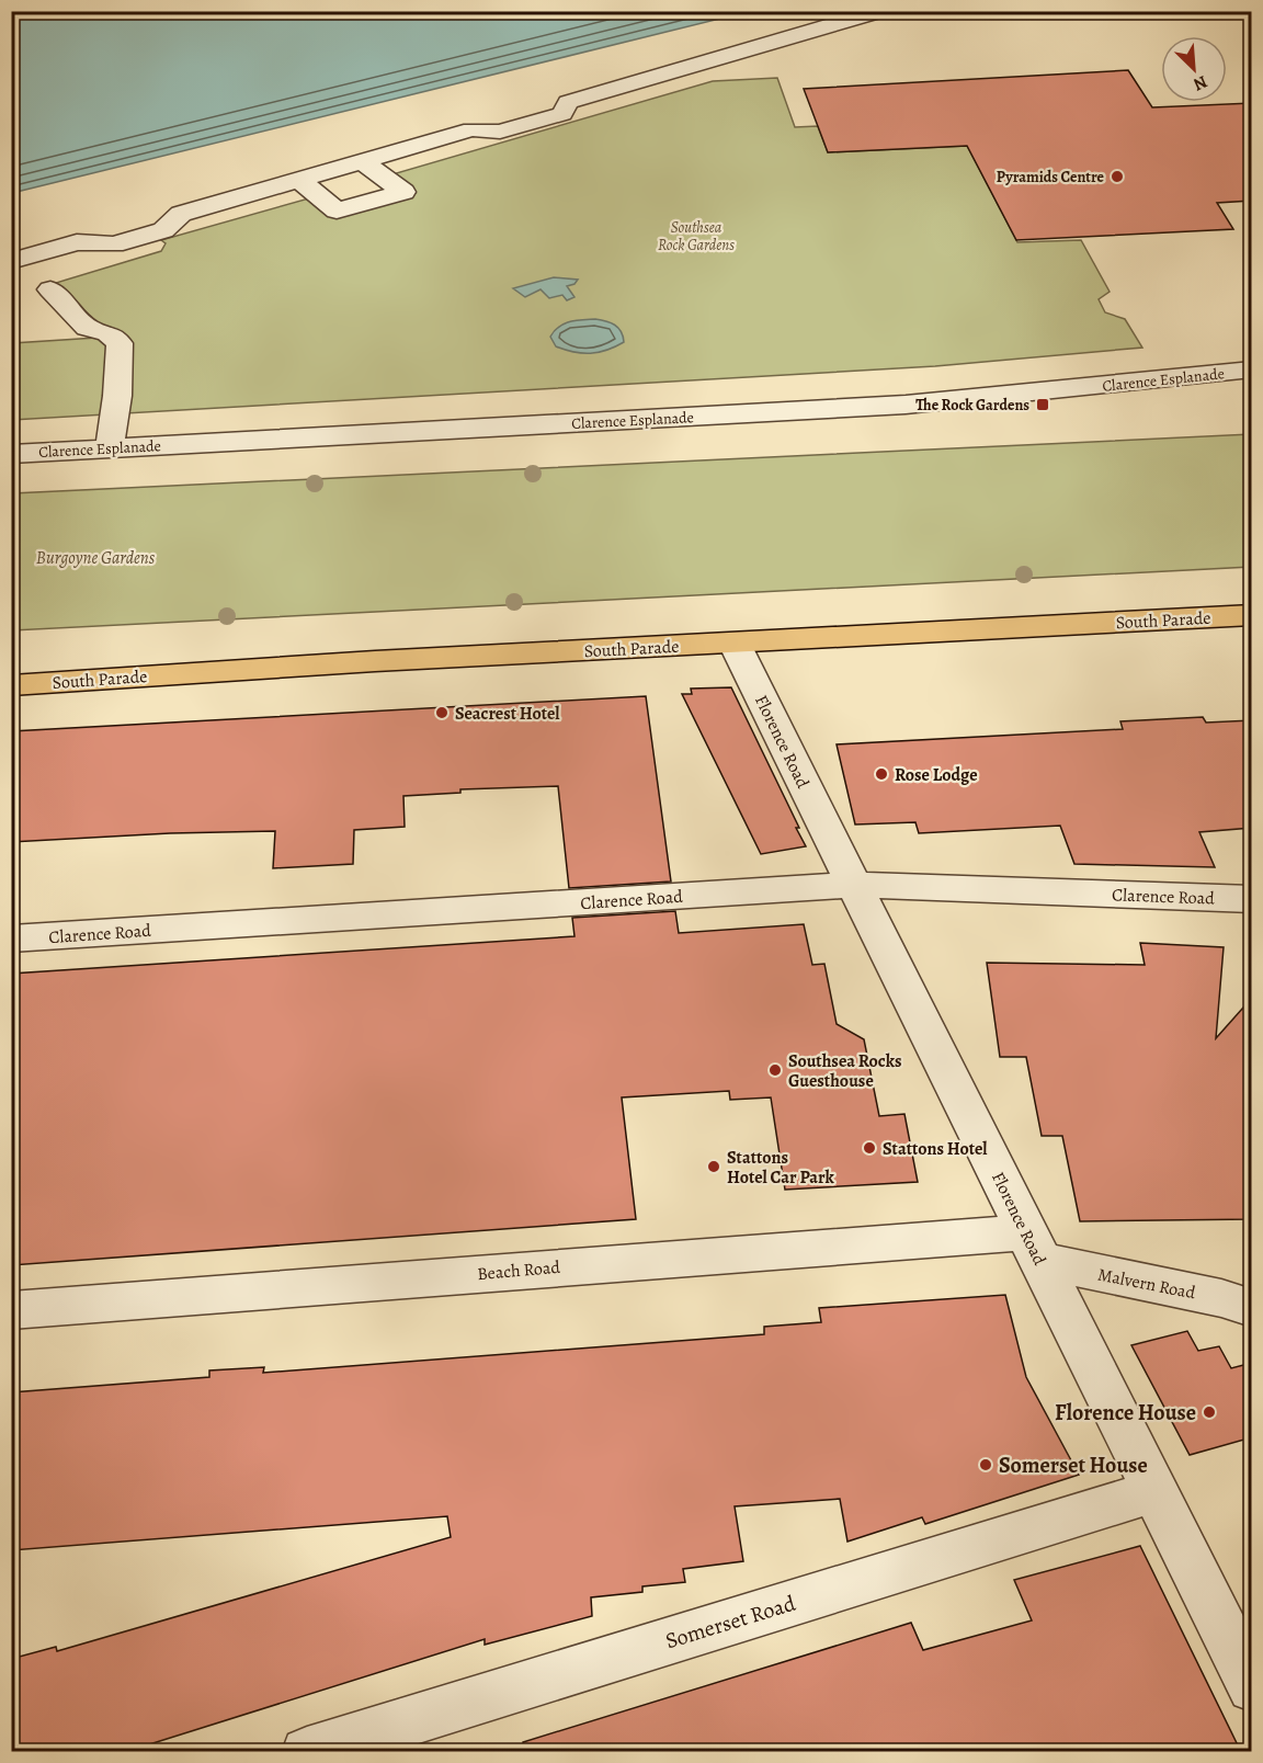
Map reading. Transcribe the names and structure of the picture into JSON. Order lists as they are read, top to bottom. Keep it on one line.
{"streets":{"main road":["South Parade"],"street":["Clarence Esplanade","Florence Road","Clarence Road","Beach Road","Malvern Road","Somerset Road"]},"crossings":[["South Parade","Florence Road"],["Florence Road","Clarence Road"],["Florence Road","Beach Road"],["Florence Road","Malvern Road"],["Florence Road","Somerset Road"],["Beach Road","Malvern Road"]],"parks":["Southsea Rock Gardens","Burgoyne Gardens"],"places":{"other":["Pyramids Centre","Seacrest Hotel","Rose Lodge","Southsea Rocks Guesthouse","Stattons Hotel","Stattons Hotel Car Park","Florence House","Somerset House"],"transit":["The Rock Gardens"]},"north":"bottom right"}
